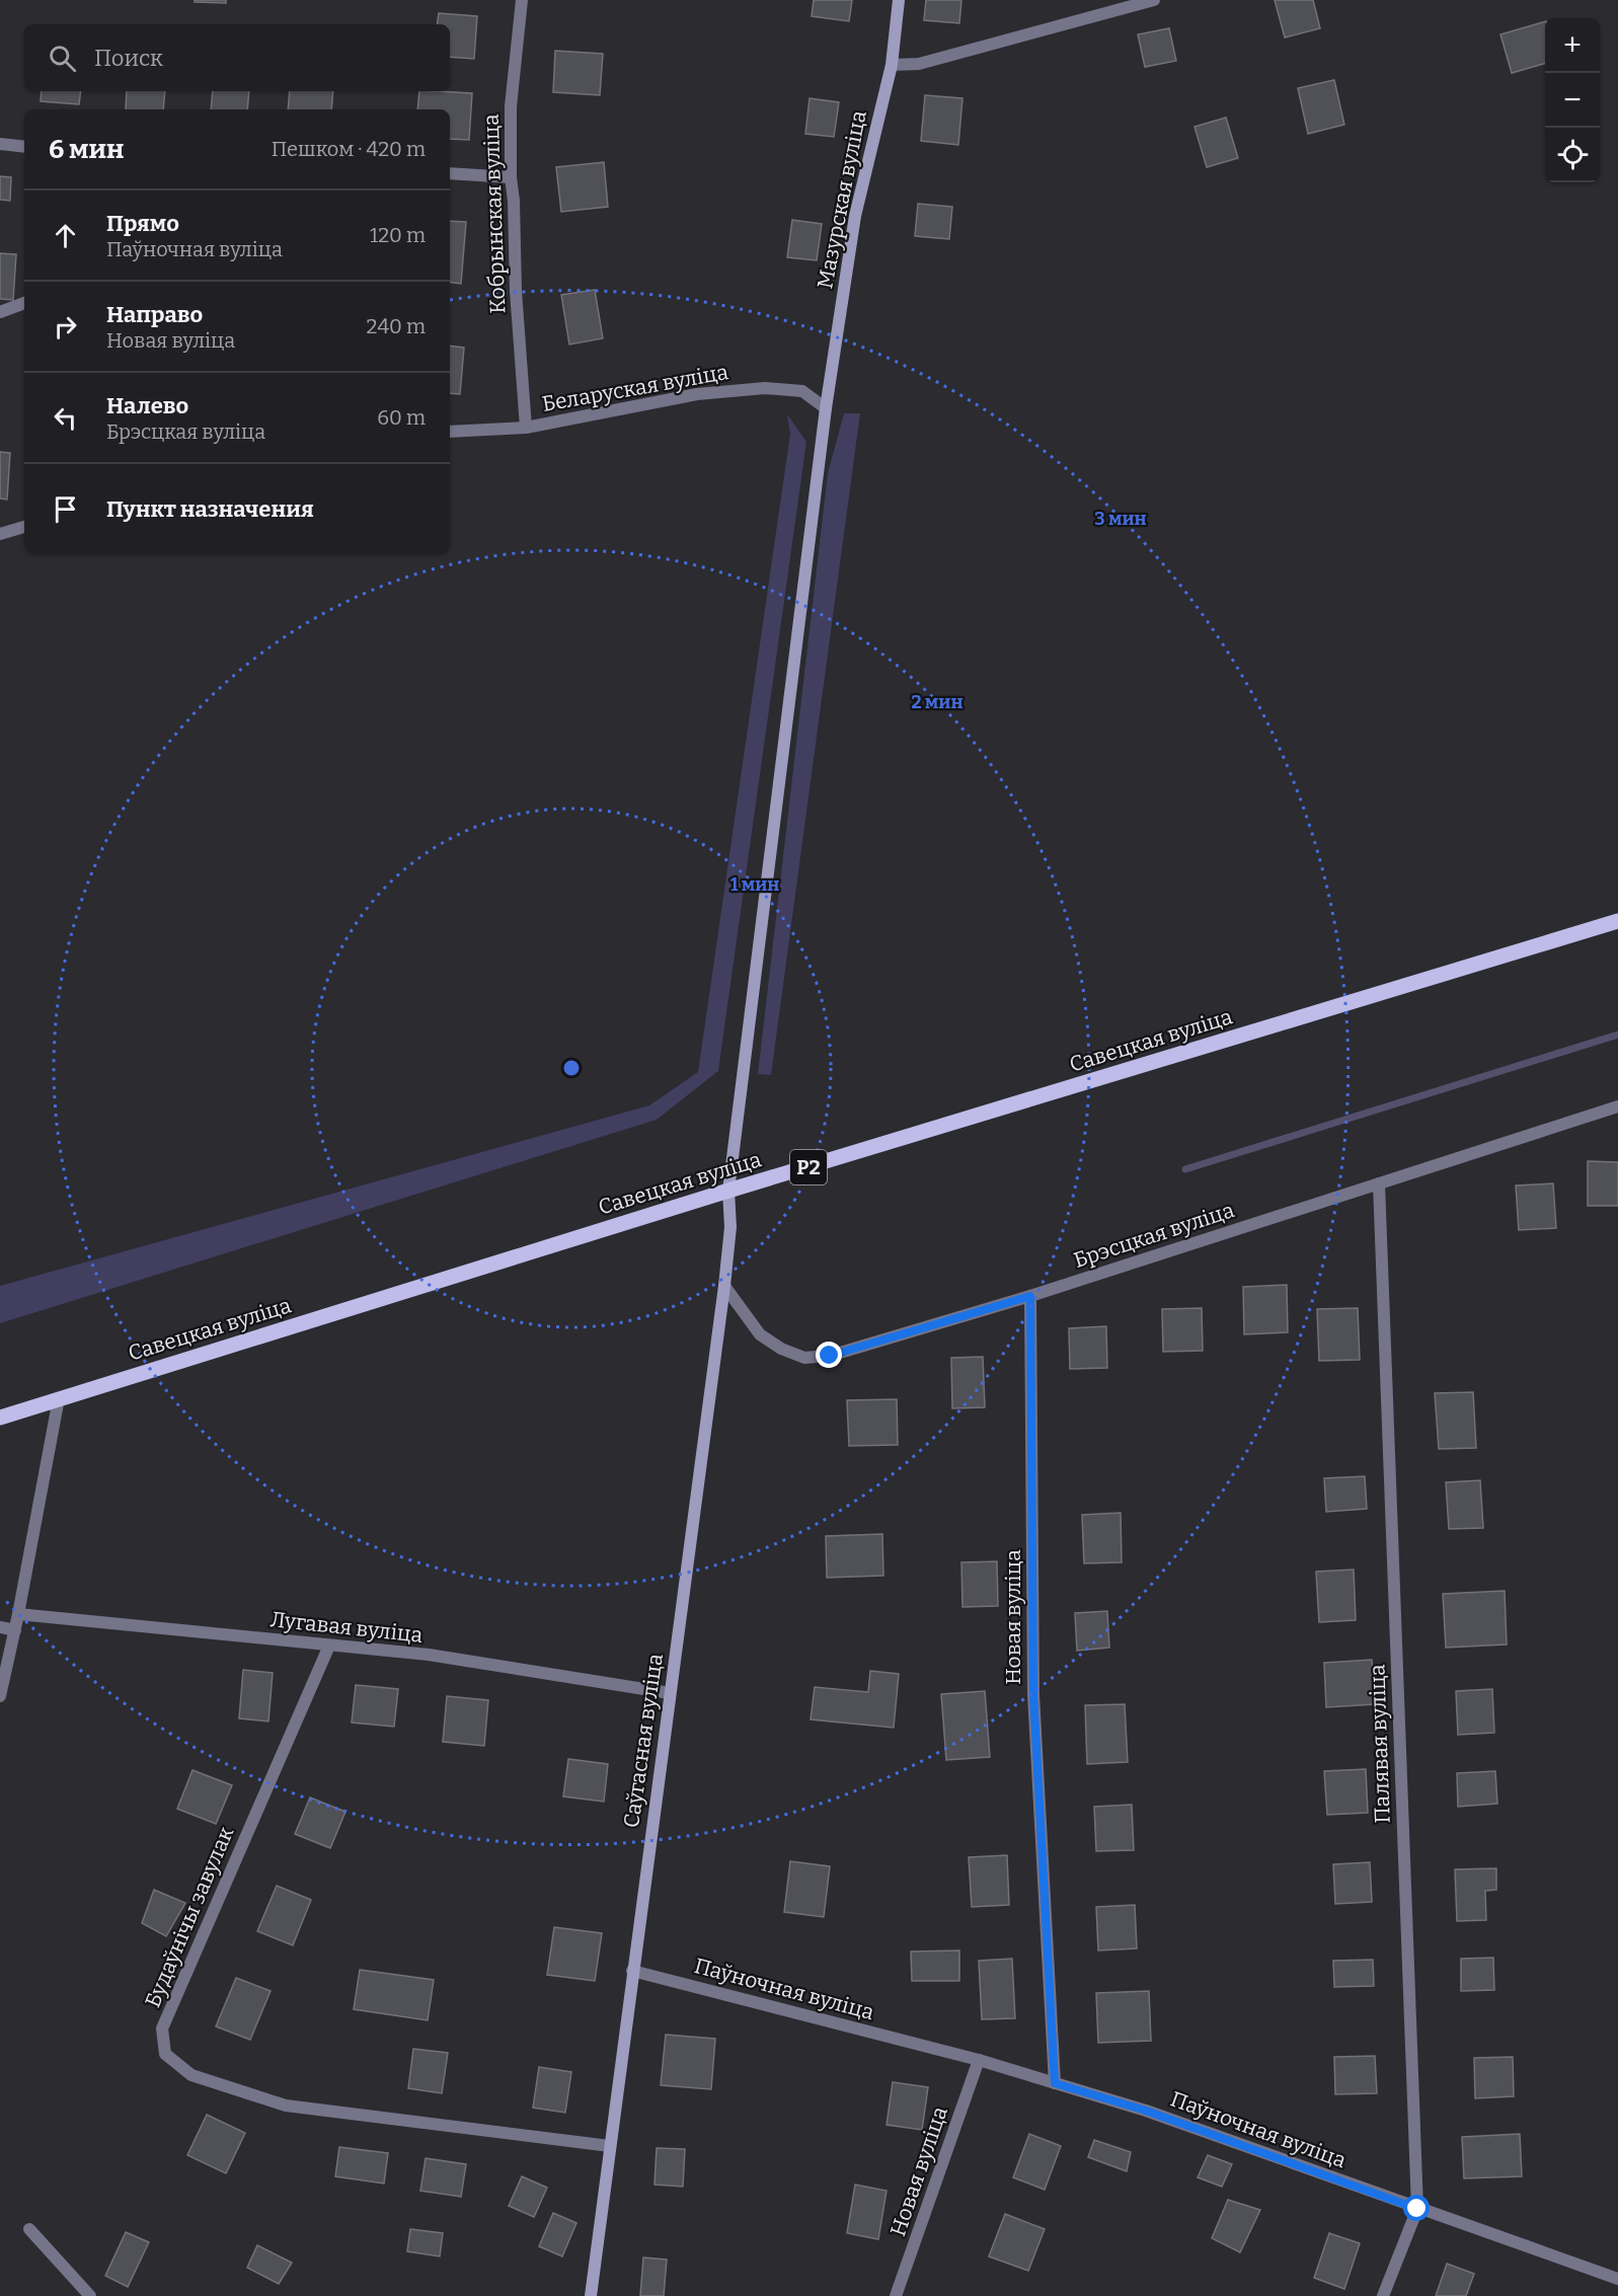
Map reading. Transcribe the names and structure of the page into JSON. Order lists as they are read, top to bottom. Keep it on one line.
{"streets":{"main road":["Савецкая вуліца","Р2"],"street":["Мазурская вуліца","Кобрынская вуліца","Беларуская вуліца","Брэсцкая вуліца","Новая вуліца","Лугавая вуліца","Саўгасная вуліца","Палявая вуліца","Будаўнічы завулак","Паўночная вуліца"]},"crossings":[["Мазурская вуліца","Беларуская вуліца"],["Мазурская вуліца","Савецкая вуліца"],["Мазурская вуліца","Саўгасная вуліца"],["Кобрынская вуліца","Беларуская вуліца"],["Савецкая вуліца","Саўгасная вуліца"],["Брэсцкая вуліца","Новая вуліца"],["Брэсцкая вуліца","Саўгасная вуліца"],["Брэсцкая вуліца","Палявая вуліца"],["Новая вуліца","Паўночная вуліца"],["Лугавая вуліца","Саўгасная вуліца"],["Лугавая вуліца","Будаўнічы завулак"],["Саўгасная вуліца","Будаўнічы завулак"],["Саўгасная вуліца","Паўночная вуліца"],["Палявая вуліца","Паўночная вуліца"]],"page":{"map_buttons":["+","−"],"search":"Поиск","heading":["6 мин","Пешком · 420 m"],"list":[["Прямо","Паўночная вуліца","120 m"],["Направо","Новая вуліца","240 m"],["Налево","Брэсцкая вуліца","60 m"],"Пункт назначения"]},"rings":["3 мин","2 мин","1 мин"]}
